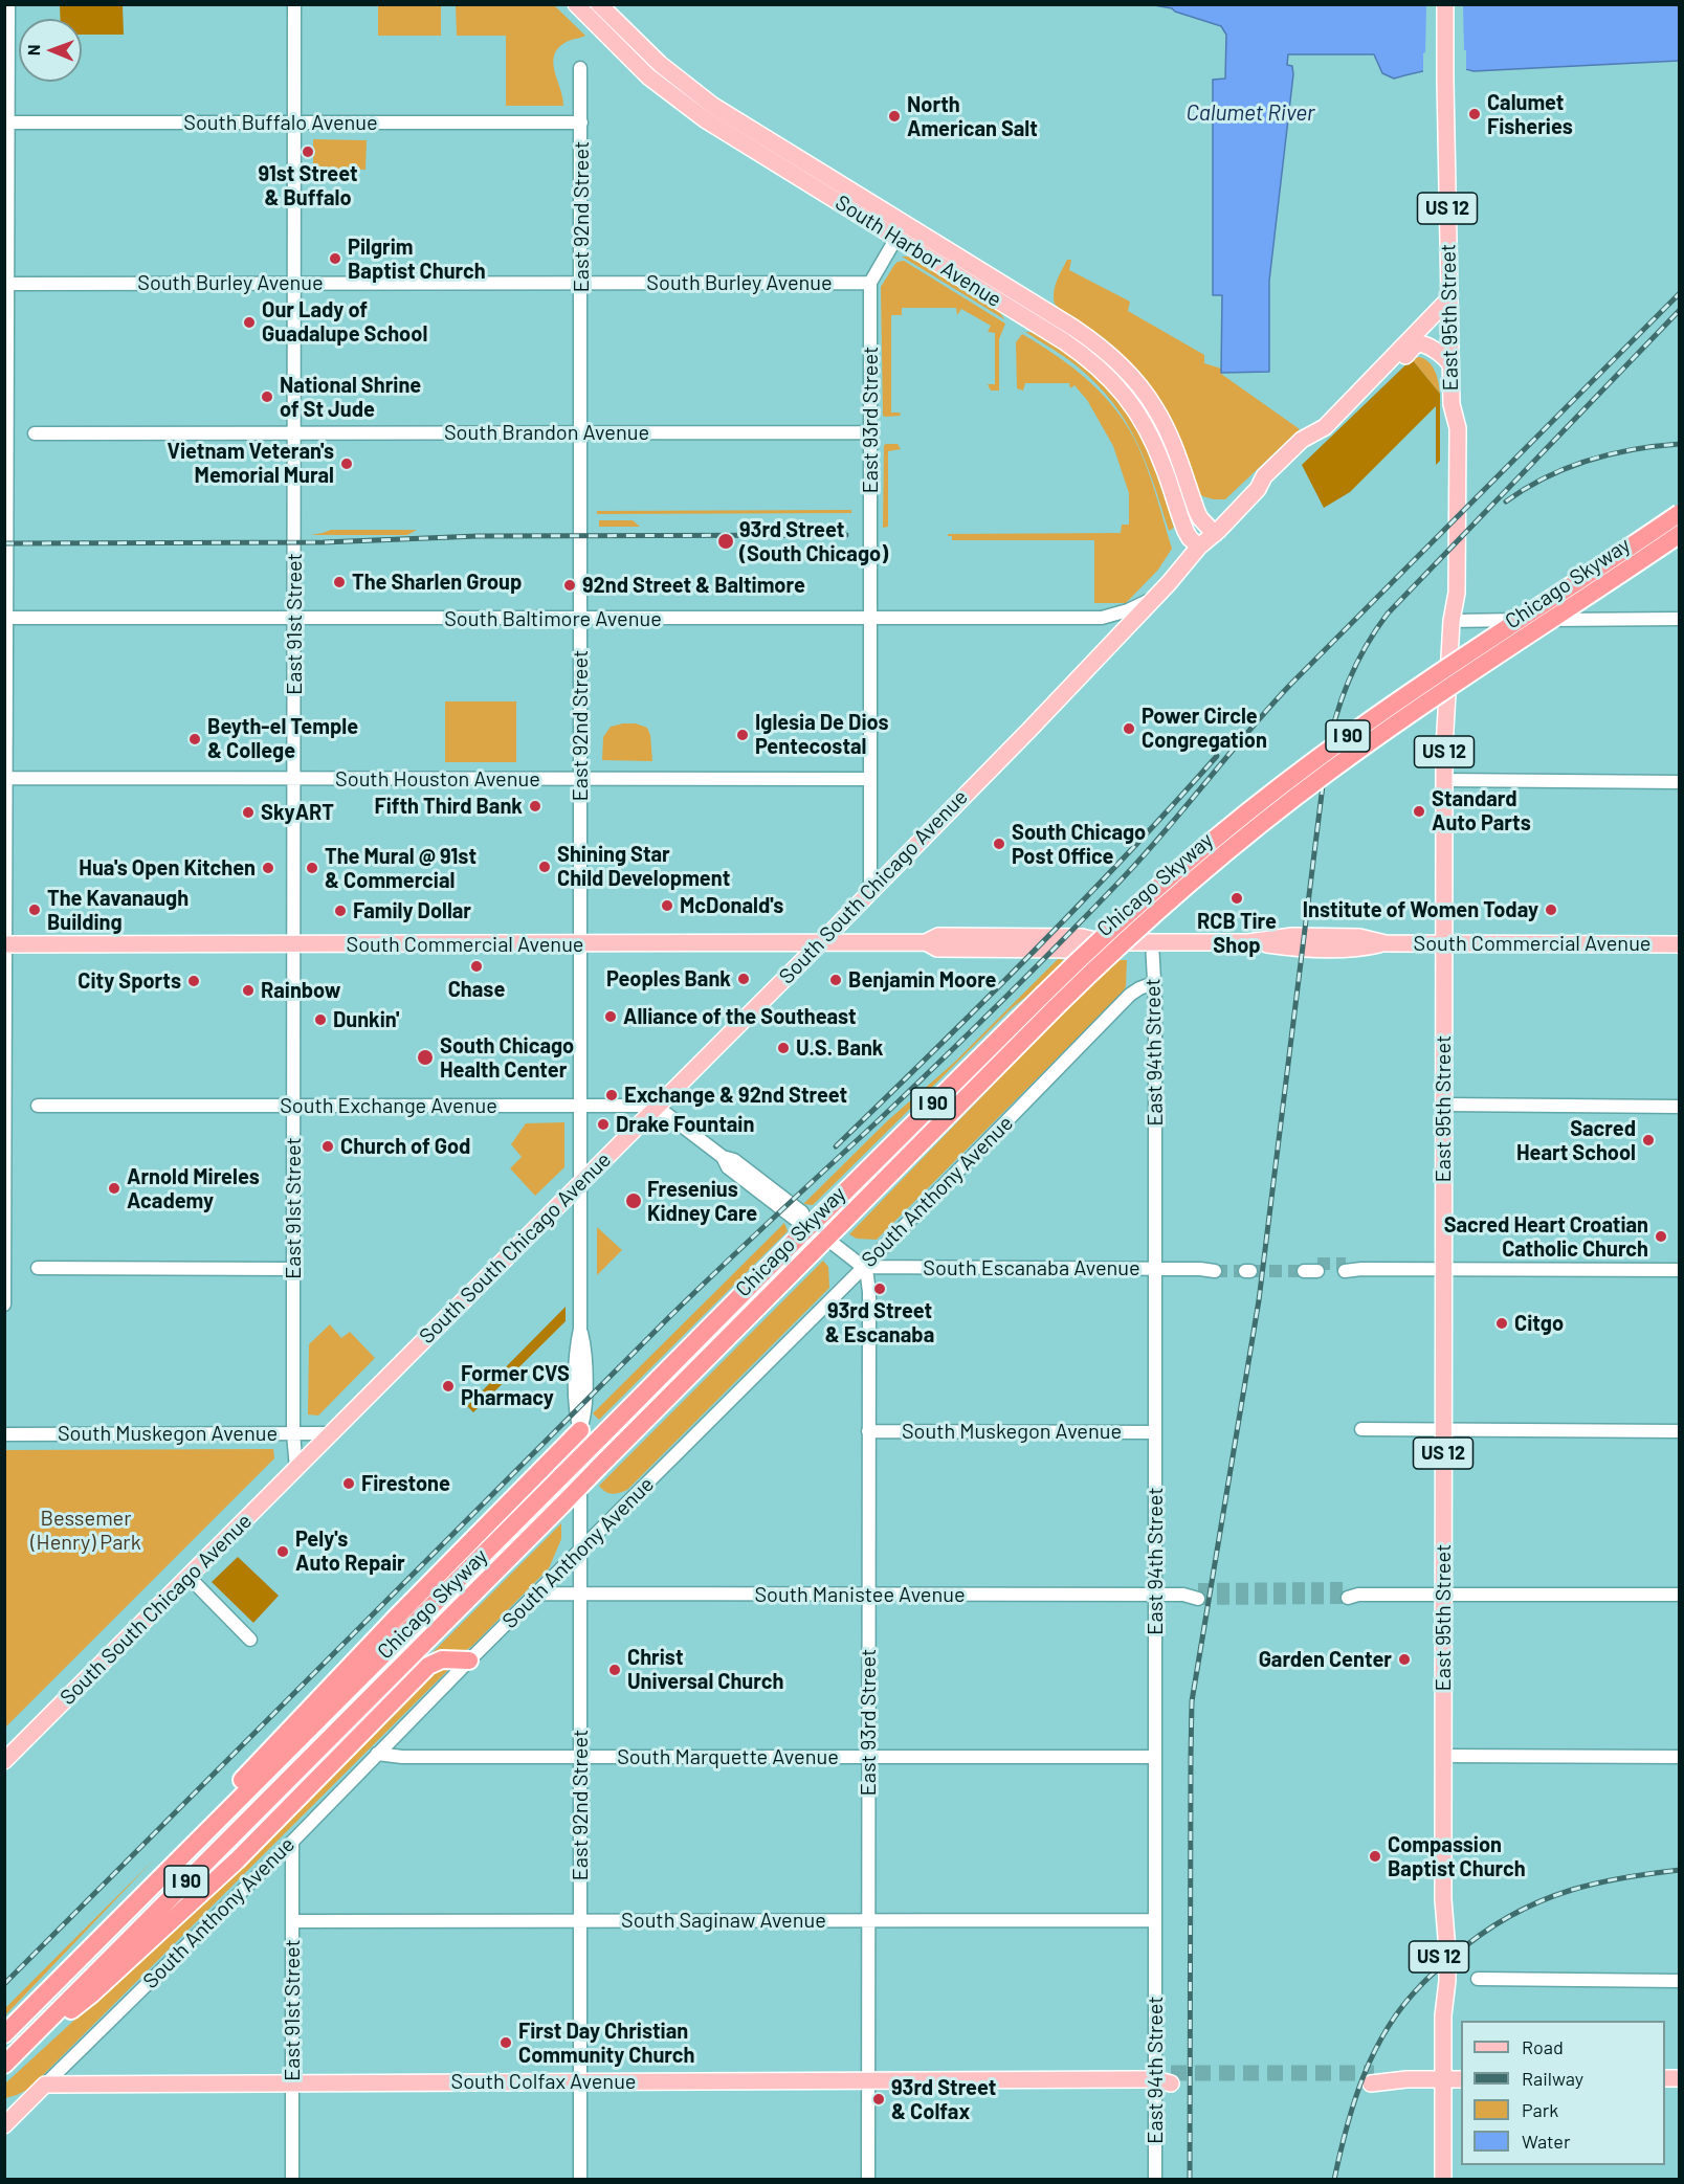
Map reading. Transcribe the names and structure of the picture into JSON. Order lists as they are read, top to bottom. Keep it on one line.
{"streets":{"highway":["Chicago Skyway","I 90"],"main road":["US 12","South Harbor Avenue","East 95th Street","South South Chicago Avenue","South Commercial Avenue","South Anthony Avenue","South Colfax Avenue"],"street":["South Buffalo Avenue","East 92nd Street","South Burley Avenue","East 93rd Street","South Brandon Avenue","South Baltimore Avenue","East 91st Street","South Houston Avenue","East 94th Street","South Exchange Avenue","South Escanaba Avenue","South Muskegon Avenue","South Manistee Avenue","South Marquette Avenue","South Saginaw Avenue"]},"crossings":[["South Buffalo Avenue","East 92nd Street"],["South Buffalo Avenue","East 91st Street"],["East 92nd Street","South Burley Avenue"],["East 92nd Street","South Brandon Avenue"],["East 92nd Street","South Baltimore Avenue"],["East 92nd Street","South Houston Avenue"],["East 92nd Street","South South Chicago Avenue"],["East 92nd Street","South Commercial Avenue"],["East 92nd Street","South Exchange Avenue"],["East 92nd Street","South Anthony Avenue"],["East 92nd Street","South Manistee Avenue"],["East 92nd Street","South Marquette Avenue"],["East 92nd Street","South Saginaw Avenue"],["East 92nd Street","South Colfax Avenue"],["South Harbor Avenue","South South Chicago Avenue"],["South Burley Avenue","East 93rd Street"],["South Burley Avenue","East 91st Street"],["East 95th Street","South South Chicago Avenue"],["East 95th Street","South Commercial Avenue"],["East 93rd Street","South Brandon Avenue"],["East 93rd Street","South Baltimore Avenue"],["East 93rd Street","South Houston Avenue"],["East 93rd Street","South South Chicago Avenue"],["East 93rd Street","South Anthony Avenue"],["East 93rd Street","South Escanaba Avenue"],["East 93rd Street","South Muskegon Avenue"],["East 93rd Street","South Manistee Avenue"],["East 93rd Street","South Marquette Avenue"],["East 93rd Street","South Saginaw Avenue"],["East 93rd Street","South Colfax Avenue"],["South Brandon Avenue","East 91st Street"],["South Baltimore Avenue","East 91st Street"],["South Baltimore Avenue","South South Chicago Avenue"],["East 91st Street","South Houston Avenue"],["East 91st Street","South South Chicago Avenue"],["East 91st Street","South Commercial Avenue"],["East 91st Street","South Exchange Avenue"],["East 91st Street","South Anthony Avenue"],["East 91st Street","South Muskegon Avenue"],["East 91st Street","South Saginaw Avenue"],["East 91st Street","South Colfax Avenue"],["South South Chicago Avenue","South Commercial Avenue"],["South South Chicago Avenue","South Exchange Avenue"],["South South Chicago Avenue","South Muskegon Avenue"],["South Commercial Avenue","East 94th Street"],["East 94th Street","South Anthony Avenue"],["East 94th Street","South Escanaba Avenue"],["East 94th Street","South Muskegon Avenue"],["East 94th Street","South Manistee Avenue"],["East 94th Street","South Marquette Avenue"],["East 94th Street","South Saginaw Avenue"],["East 94th Street","South Colfax Avenue"],["South Anthony Avenue","South Escanaba Avenue"],["South Anthony Avenue","South Manistee Avenue"],["South Anthony Avenue","South Marquette Avenue"],["South Anthony Avenue","South Colfax Avenue"]],"water":["Calumet River"],"parks":["Bessemer (Henry) Park"],"places":["Calumet Fisheries","North American Salt","91st Street & Buffalo","Pilgrim Baptist Church","Our Lady of Guadalupe School","National Shrine of St Jude","Vietnam Veteran's Memorial Mural","93rd Street (South Chicago)","The Sharlen Group","92nd Street & Baltimore","Power Circle Congregation","Iglesia De Dios Pentecostal","Beyth-el Temple & College","Fifth Third Bank","Standard Auto Parts","SkyART","South Chicago Post Office","Shining Star Child Development","Hua's Open Kitchen","The Mural @ 91st & Commercial","RCB Tire Shop","McDonald's","The Kavanaugh Building","Institute of Women Today","Family Dollar","Chase","Peoples Bank","Benjamin Moore","City Sports","Rainbow","Alliance of the Southeast","Dunkin'","U.S. Bank","South Chicago Health Center","Exchange & 92nd Street","Drake Fountain","Sacred Heart School","Church of God","Arnold Mireles Academy","Fresenius Kidney Care","Sacred Heart Croatian Catholic Church","93rd Street & Escanaba","Citgo","Former CVS Pharmacy","Firestone","Pely's Auto Repair","Garden Center","Christ Universal Church","Compassion Baptist Church","First Day Christian Community Church","93rd Street & Colfax"],"legend":["Road","Railway","Park","Water"],"north":"left"}
